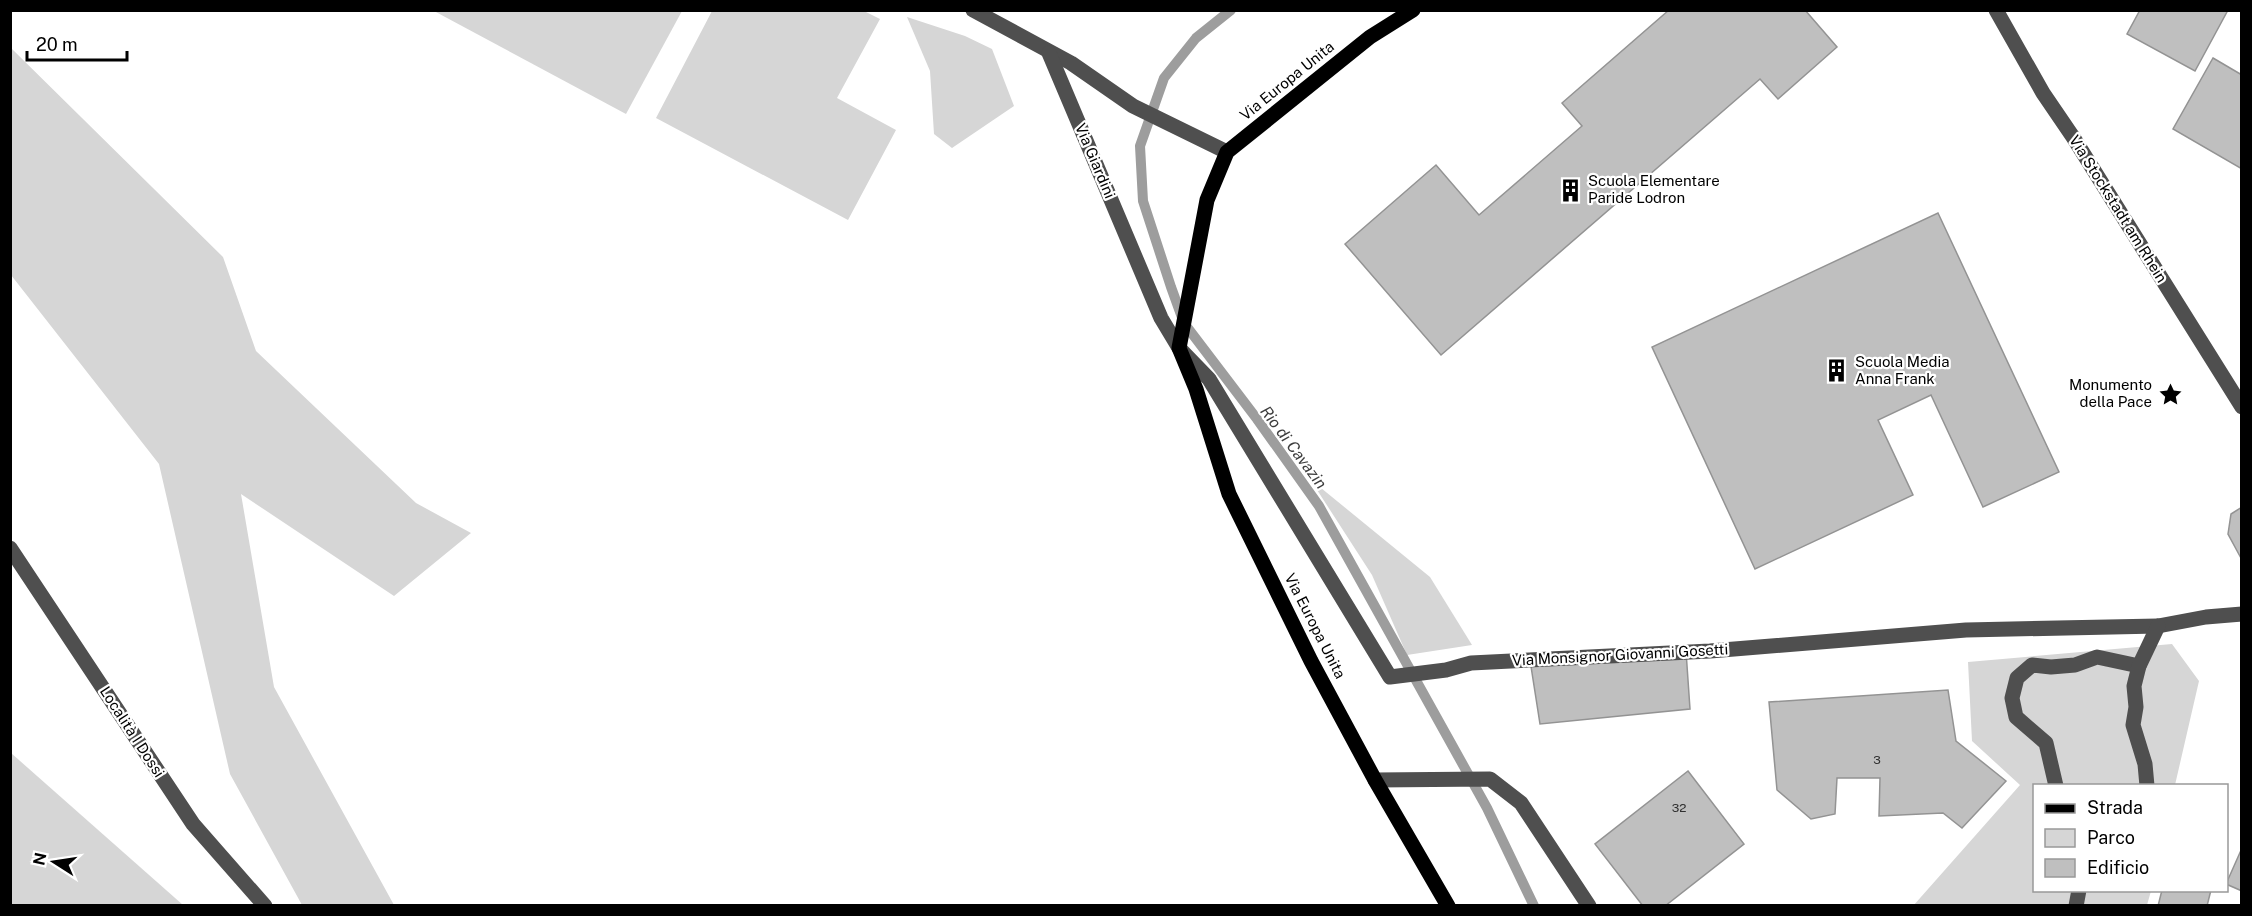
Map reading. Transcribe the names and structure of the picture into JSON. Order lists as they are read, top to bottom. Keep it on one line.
{"streets":{"main road":["Via Europa Unita"],"street":["Via Giardini","Via Stockstadt am Rhein","Via Monsignor Giovanni Gosetti","Località I Dossi"]},"crossings":[["Via Europa Unita","Via Giardini"],["Via Europa Unita","Via Monsignor Giovanni Gosetti"],["Via Giardini","Via Monsignor Giovanni Gosetti"]],"water":["Rio di Cavazin"],"places":{"building":["Scuola Elementare Paride Lodron","Scuola Media Anna Frank"],"place":["Monumento della Pace"]},"house_numbers":["3","32"],"legend":["Strada","Parco","Edificio"],"scale_bar":"20 m","north":"left"}
